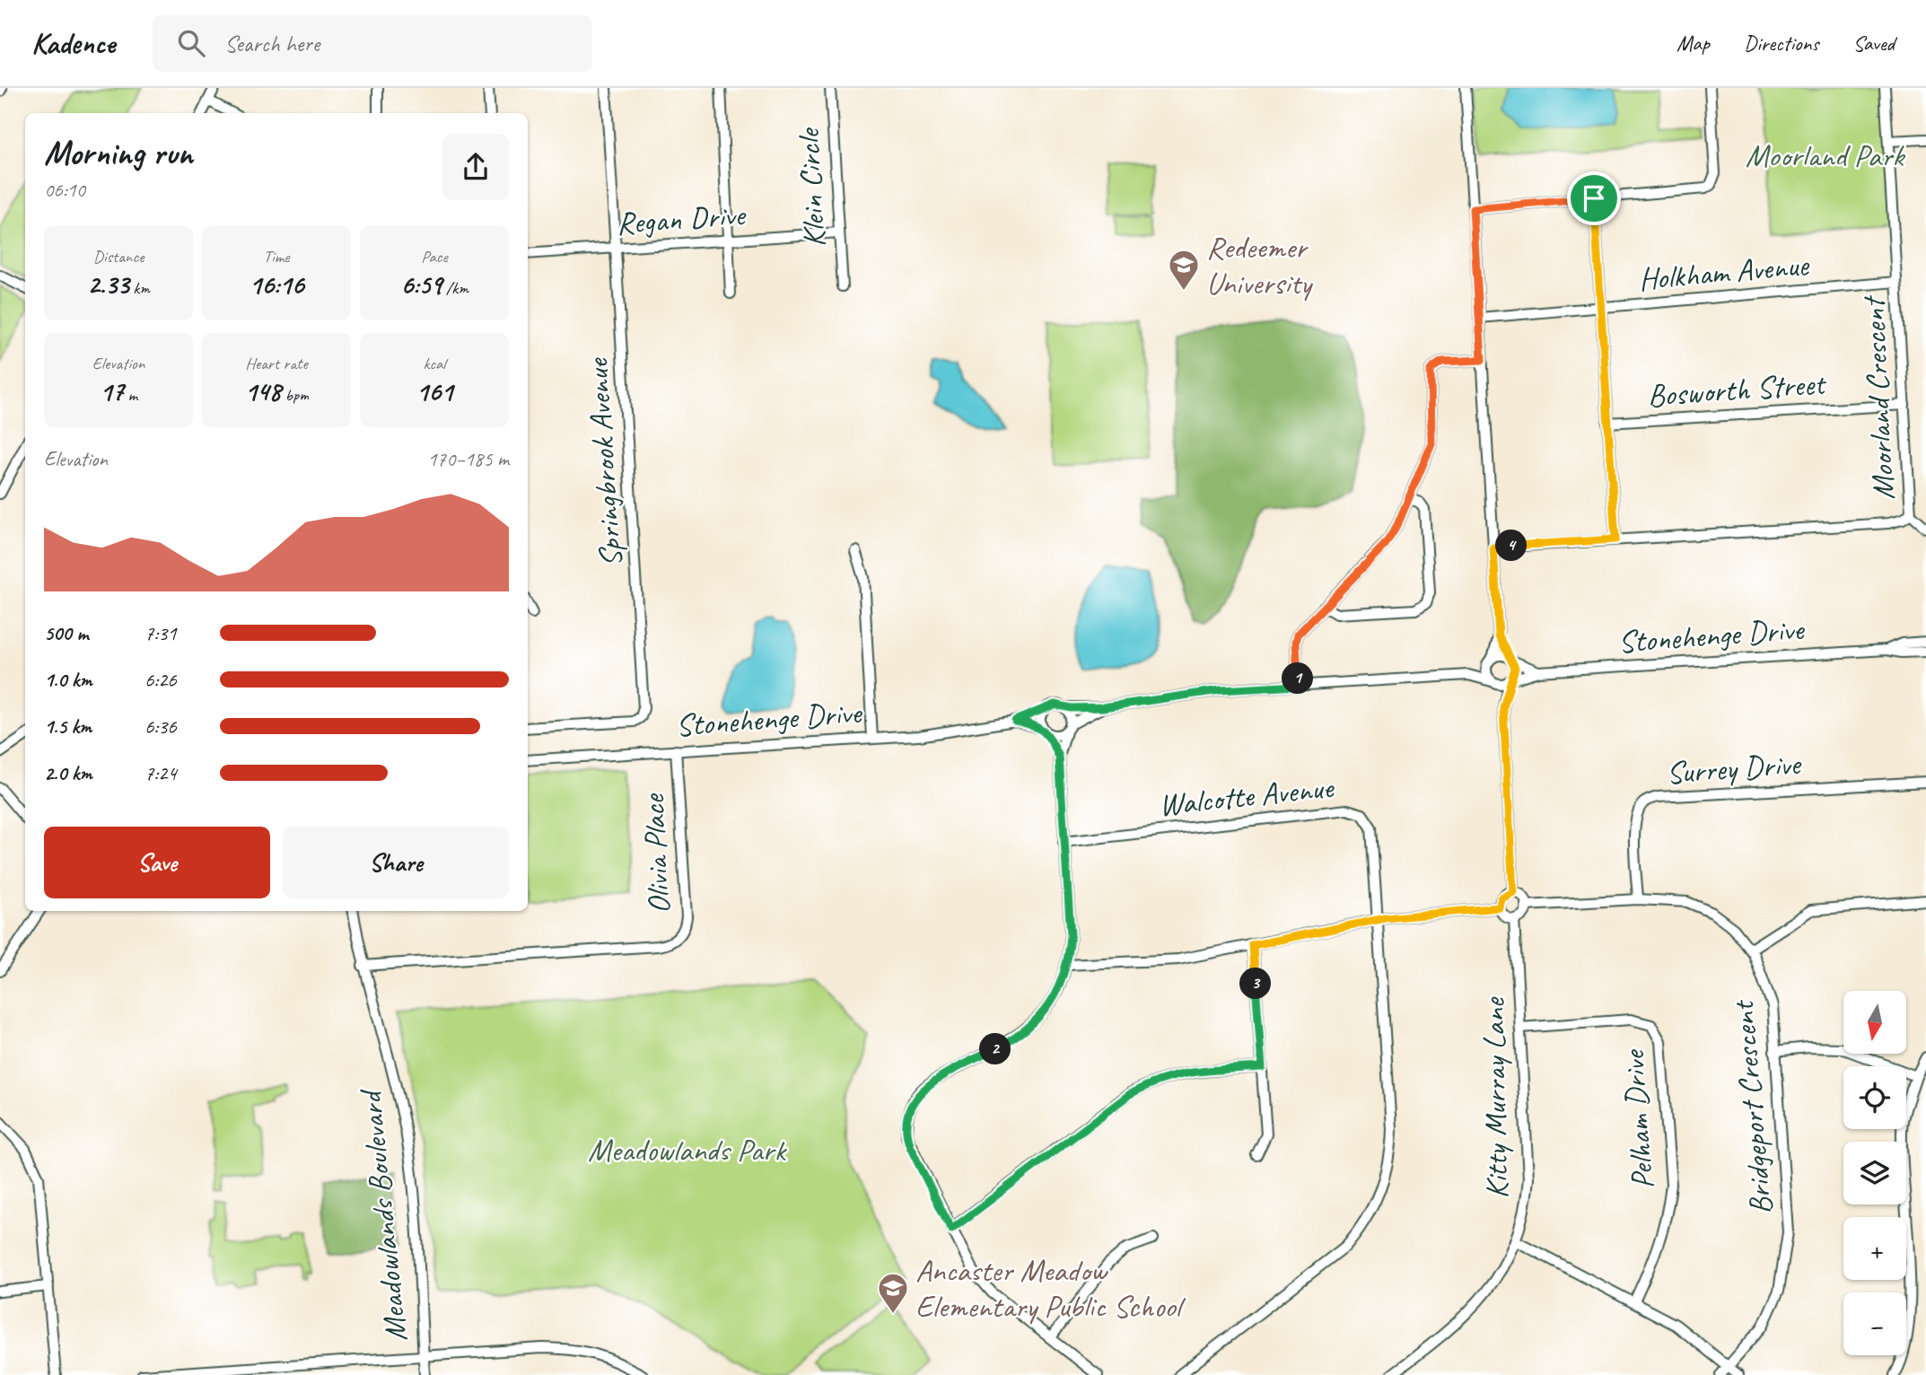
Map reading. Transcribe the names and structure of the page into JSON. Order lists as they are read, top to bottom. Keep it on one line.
{"streets":{"street":["Klein Circle","Regan Drive","Holkham Avenue","Bosworth Street","Moorland Crescent","Springbrook Avenue","Stonehenge Drive","Surrey Drive","Walcotte Avenue","Olivia Place","Kitty Murray Lane","Bridgeport Crescent","Pelham Drive","Meadowlands Boulevard"]},"crossings":[["Klein Circle","Regan Drive"],["Regan Drive","Springbrook Avenue"],["Holkham Avenue","Moorland Crescent"],["Bosworth Street","Moorland Crescent"],["Stonehenge Drive","Olivia Place"],["Surrey Drive","Bridgeport Crescent"],["Olivia Place","Meadowlands Boulevard"],["Kitty Murray Lane","Bridgeport Crescent"],["Kitty Murray Lane","Pelham Drive"]],"parks":["Moorland Park","Meadowlands Park"],"places":{"school or university":["Redeemer University","Ancaster Meadow Elementary Public School"]},"north":"bottom","page":{"header":"Kadence","search":"Search here","nav":["Map","Directions","Saved"],"heading":["Morning run","06:10"],"stats":[["Distance","2.33 km"],["Time","16:16"],["Pace","6:59 /km"],["Elevation","17 m"],["Heart rate","148 bpm"],["kcal","161"]],"chart":["Elevation","170–185 m"],"pins":["4","1","3","2"],"list":[{"name":"500 m","note":"7:31"},{"name":"1.0 km","note":"6:26"},{"name":"1.5 km","note":"6:36"},{"name":"2.0 km","note":"7:24"}],"buttons":["Save","Share"],"map_buttons":["+","−"]}}
